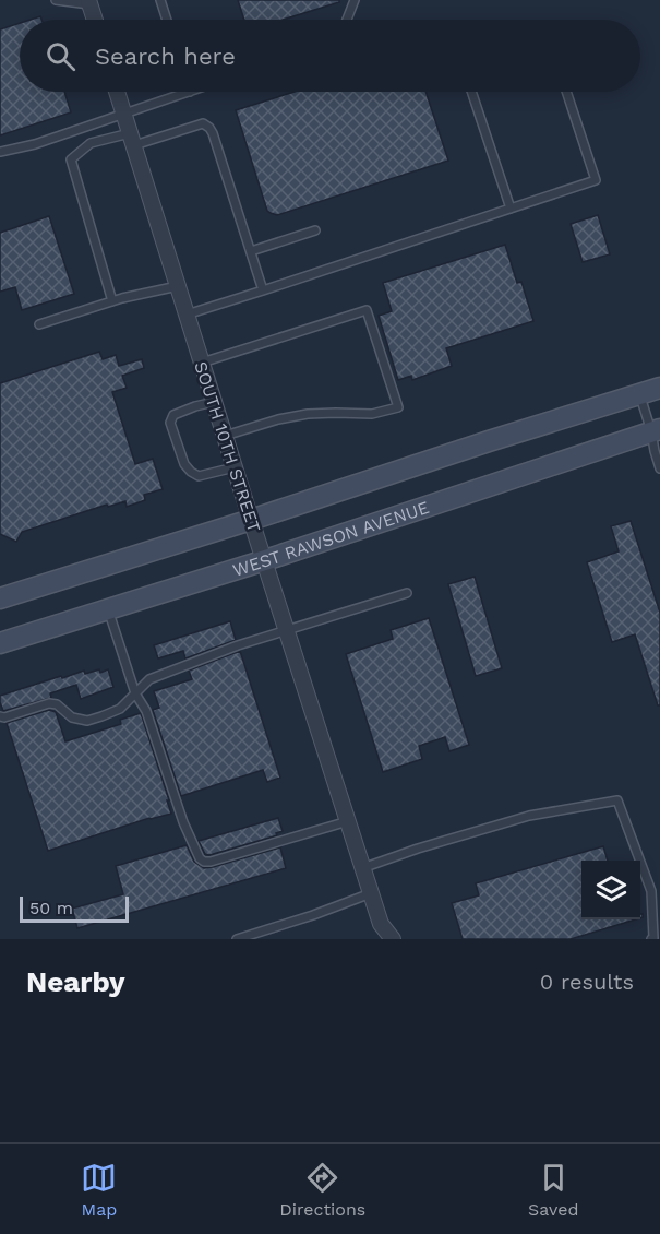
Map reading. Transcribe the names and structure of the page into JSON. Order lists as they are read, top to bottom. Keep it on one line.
{"streets":{"main road":["WEST RAWSON AVENUE"],"street":["SOUTH 10TH STREET"]},"crossings":[["SOUTH 10TH STREET","WEST RAWSON AVENUE"]],"scale_bar":"50 m","page":{"search":"Search here","scale":"50 m","heading":["Nearby","0 results"],"nav":["Map","Directions","Saved"]}}
